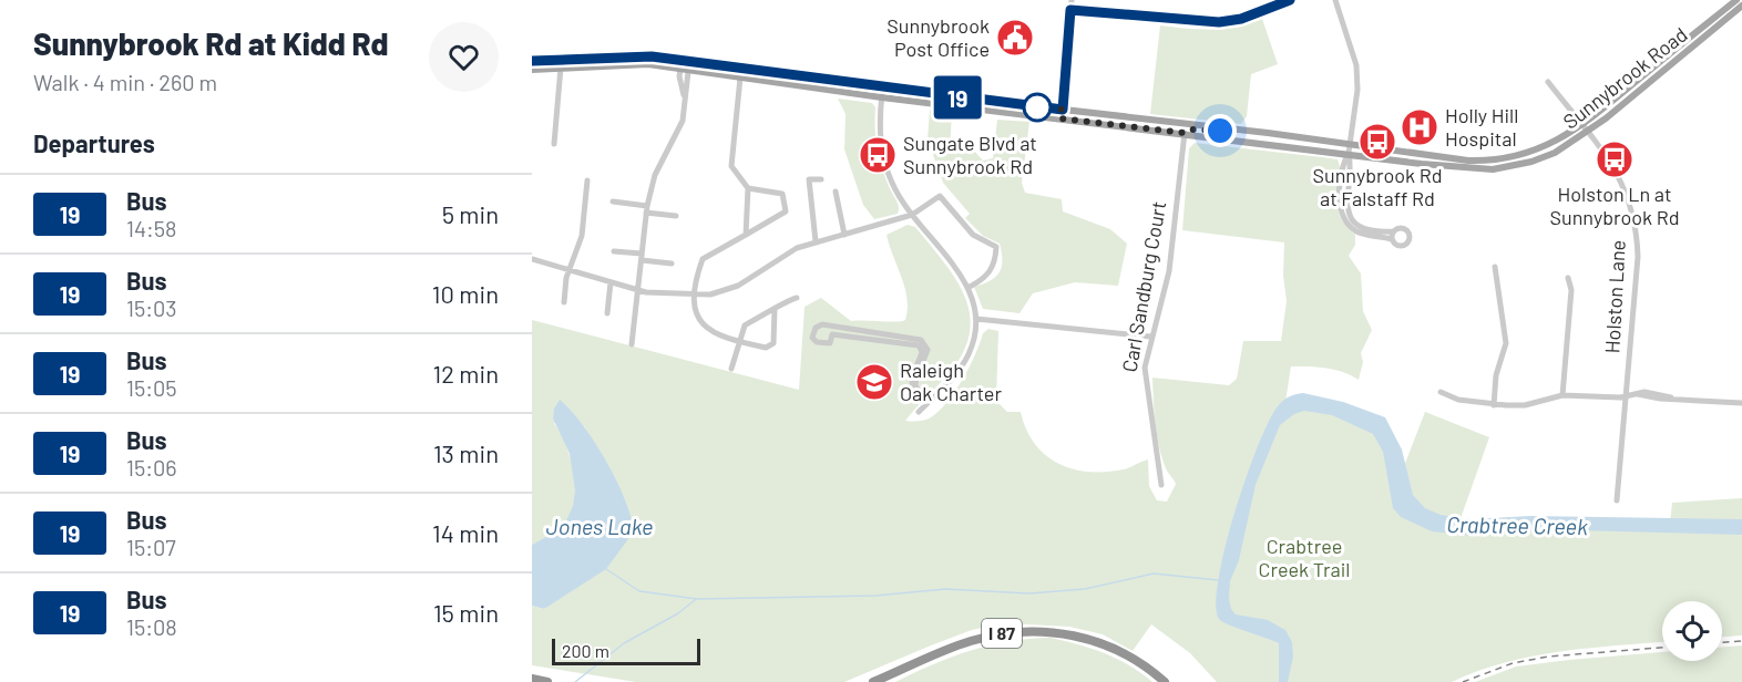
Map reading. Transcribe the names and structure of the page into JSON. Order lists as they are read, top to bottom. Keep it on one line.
{"streets":{"highway":["I 87"],"main road":["Sunnybrook Road"],"street":["Carl Sandburg Court","Holston Lane"]},"crossings":[["Sunnybrook Road","Carl Sandburg Court"],["Sunnybrook Road","Holston Lane"]],"water":["Crabtree Creek","Jones Lake"],"parks":["Crabtree Creek Trail"],"places":{"public building":["Sunnybrook Post Office"],"hospital":["Holly Hill Hospital"],"bus stop":["Sunnybrook Rd at Falstaff Rd","Sungate Blvd at Sunnybrook Rd","Holston Ln at Sunnybrook Rd"],"school or university":["Raleigh Oak Charter"]},"lines":["bus line 19"],"scale_bar":"200 m","page":{"heading":[["Sunnybrook Rd at Kidd Rd","Walk · 4 min · 260 m"],"Departures"],"on_map":"19","list":[{"mark":"19","name":"Bus","note":"14:58","value":"5 min"},{"mark":"19","name":"Bus","note":"15:03","value":"10 min"},{"mark":"19","name":"Bus","note":"15:05","value":"12 min"},{"mark":"19","name":"Bus","note":"15:06","value":"13 min"},{"mark":"19","name":"Bus","note":"15:07","value":"14 min"},{"mark":"19","name":"Bus","note":"15:08","value":"15 min"}],"scale":"200 m"}}
